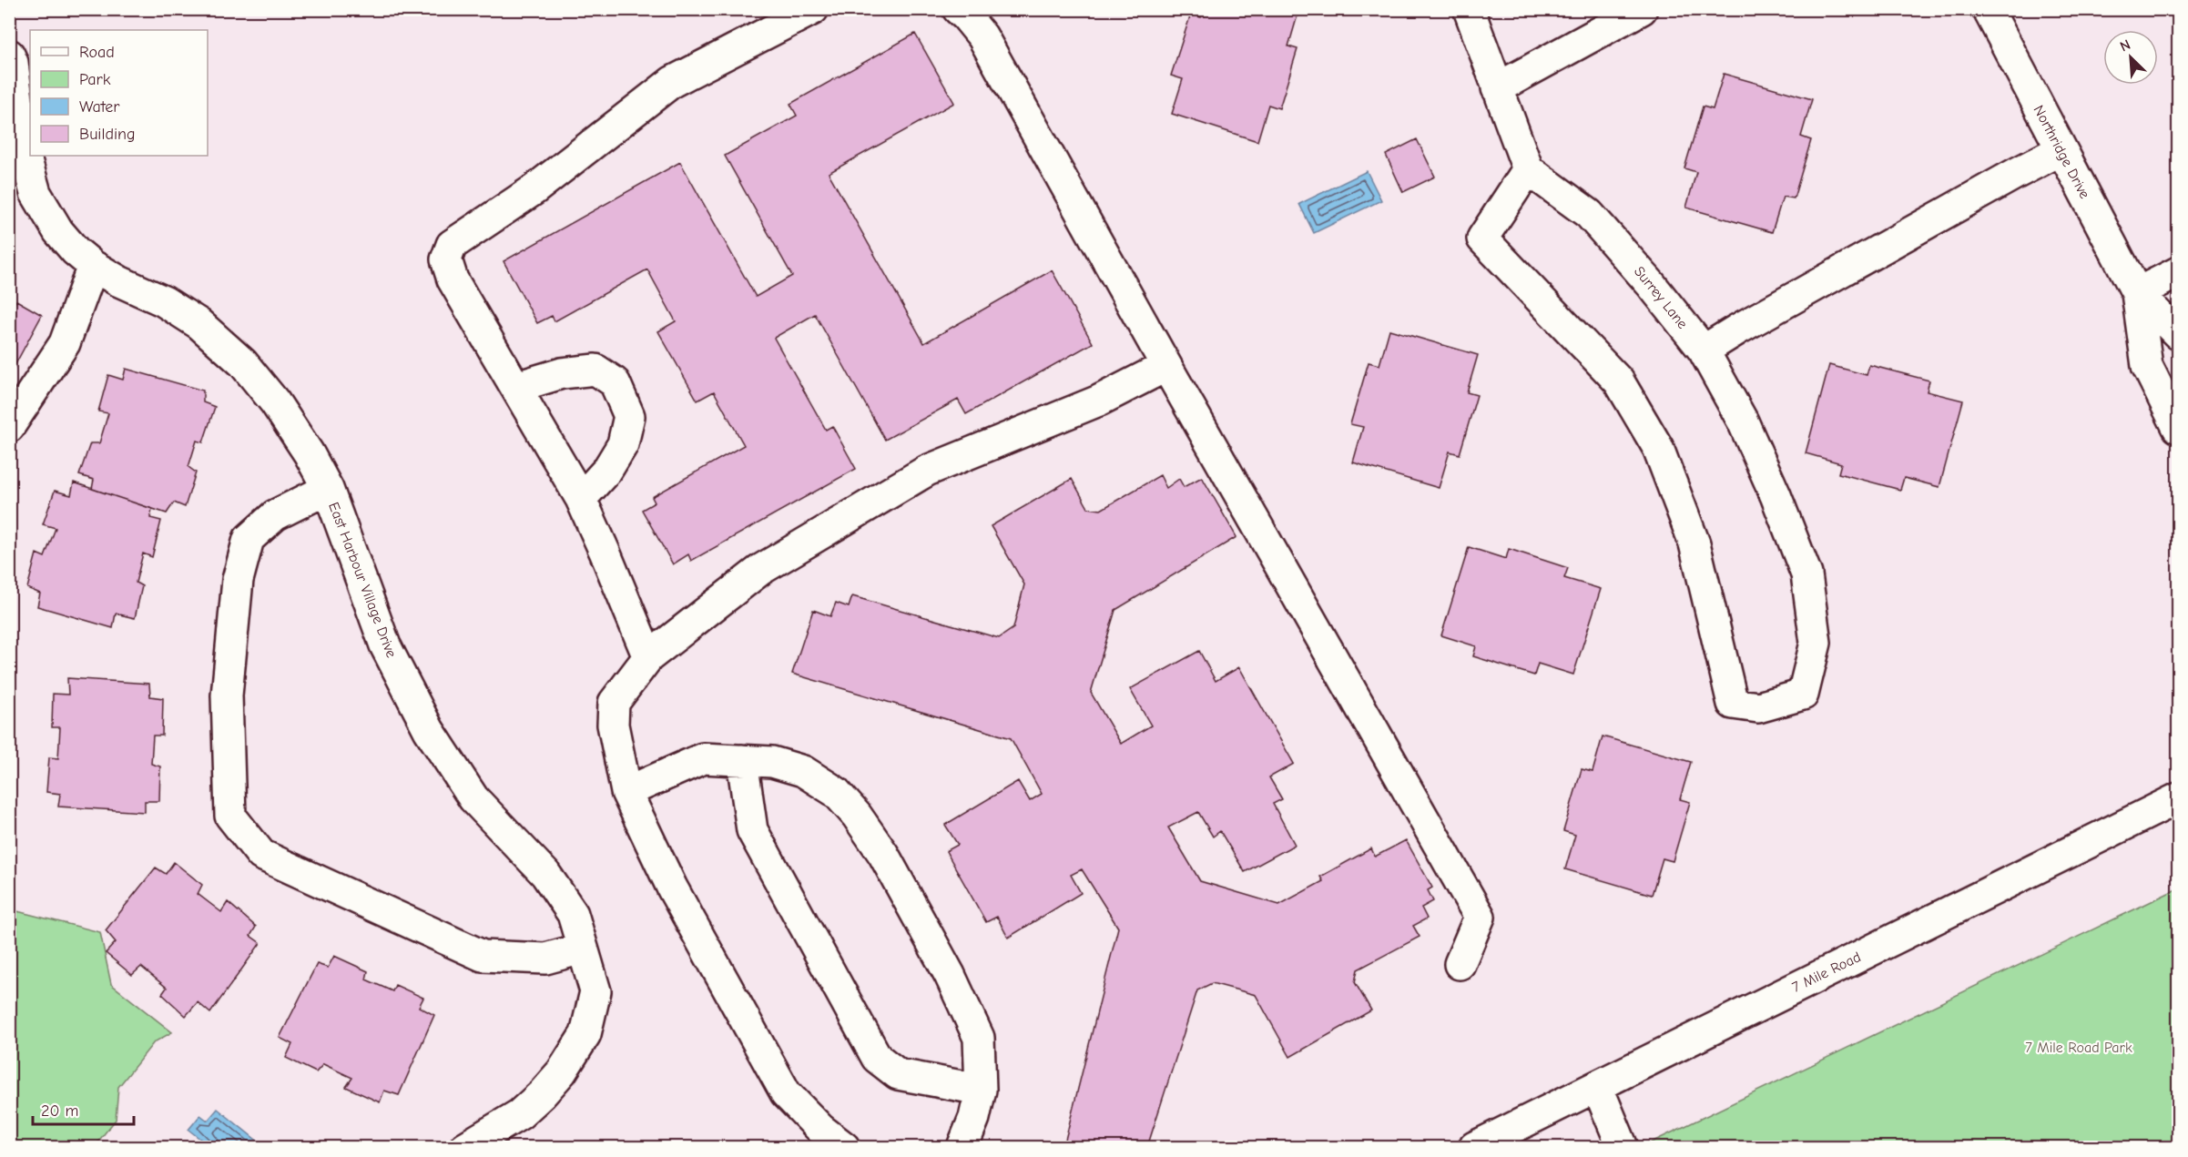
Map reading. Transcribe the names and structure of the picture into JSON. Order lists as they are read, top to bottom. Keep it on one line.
{"streets":{"street":["Northridge Drive","Surrey Lane","East Harbour Village Drive","7 Mile Road"]},"parks":["7 Mile Road Park"],"legend":["Road","Park","Water","Building"],"scale_bar":"20 m","north":"top left"}
